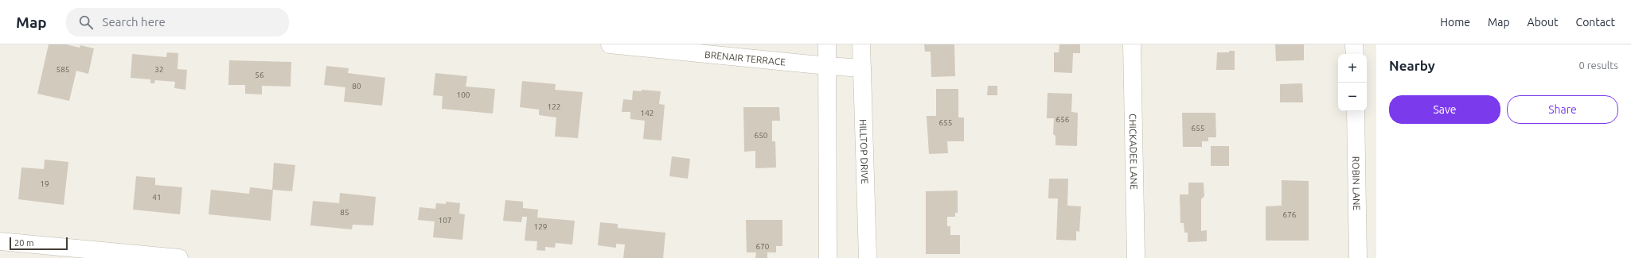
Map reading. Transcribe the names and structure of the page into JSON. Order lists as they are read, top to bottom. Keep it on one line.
{"streets":{"street":["BRENAIR TERRACE","CHICKADEE LANE","HILLTOP DRIVE","ROBIN LANE"]},"crossings":[["BRENAIR TERRACE","HILLTOP DRIVE"]],"house_numbers":["585","32","56","80","100","122","142","656","655","655","650","19","41","85","676","107","129","670"],"scale_bar":"20 m","page":{"header":"Map","search":"Search here","nav":["Home","Map","About","Contact"],"heading":["Nearby","0 results"],"map_buttons":["+","−"],"buttons":["Save","Share"],"scale":"20 m"}}
